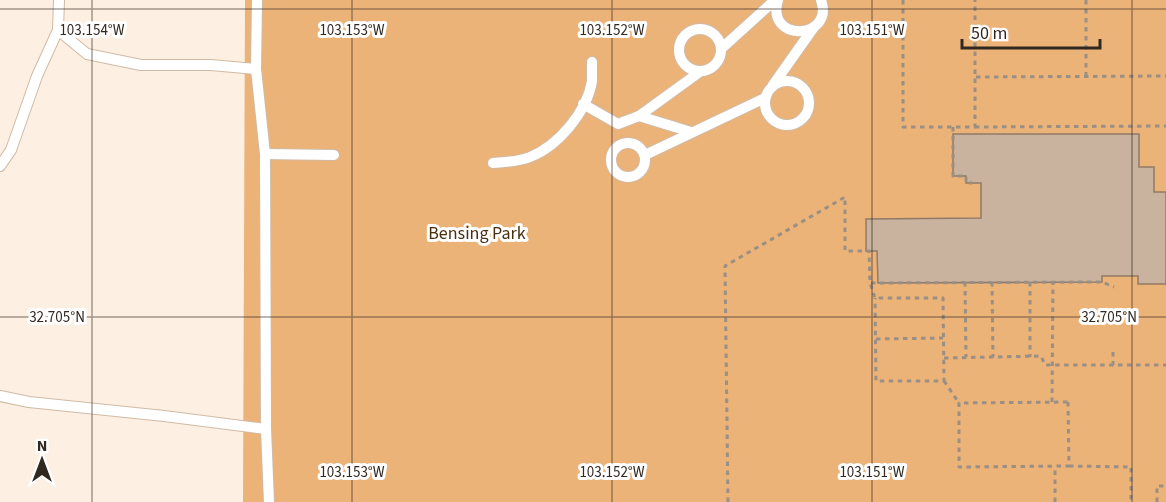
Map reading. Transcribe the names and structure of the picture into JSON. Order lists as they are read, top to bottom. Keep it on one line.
{"parks":["Bensing Park"],"scale_bar":"50 m","north":"top","coordinates":["103.154°W","103.153°W","103.152°W","103.151°W","32.705°N"]}
